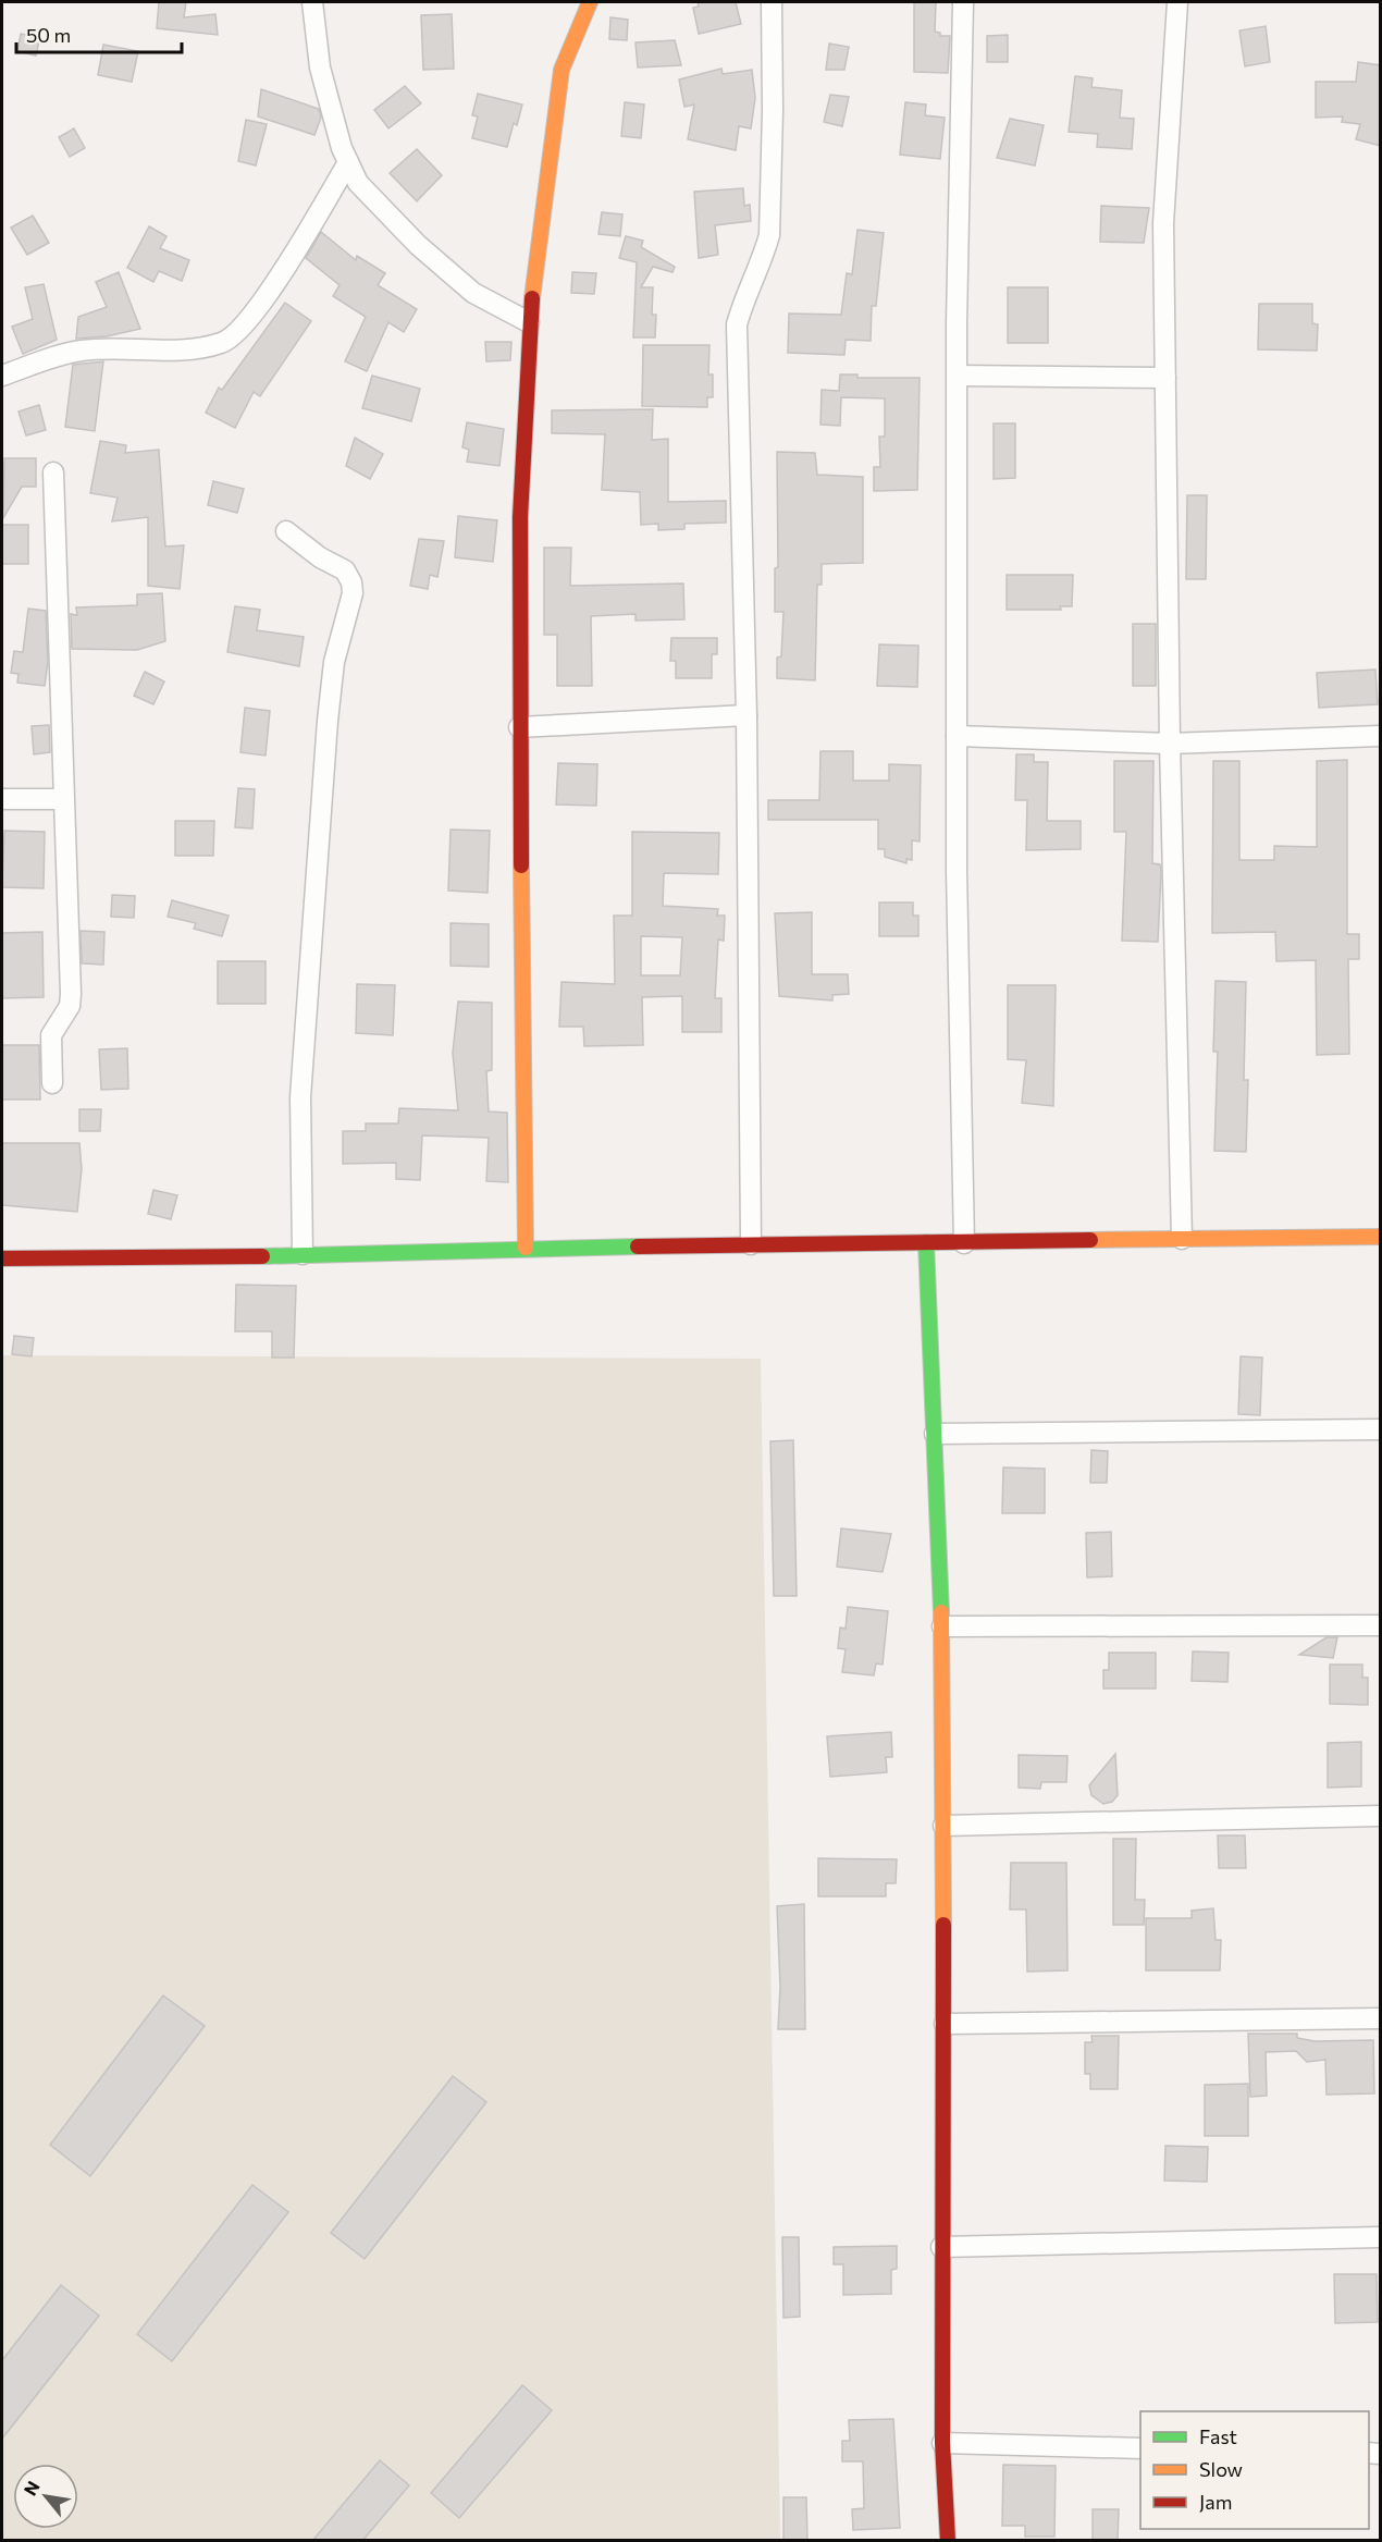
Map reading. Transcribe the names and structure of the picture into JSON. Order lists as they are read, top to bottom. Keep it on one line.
{"legend":["Fast","Slow","Jam"],"scale_bar":"50 m","north":"top left"}
